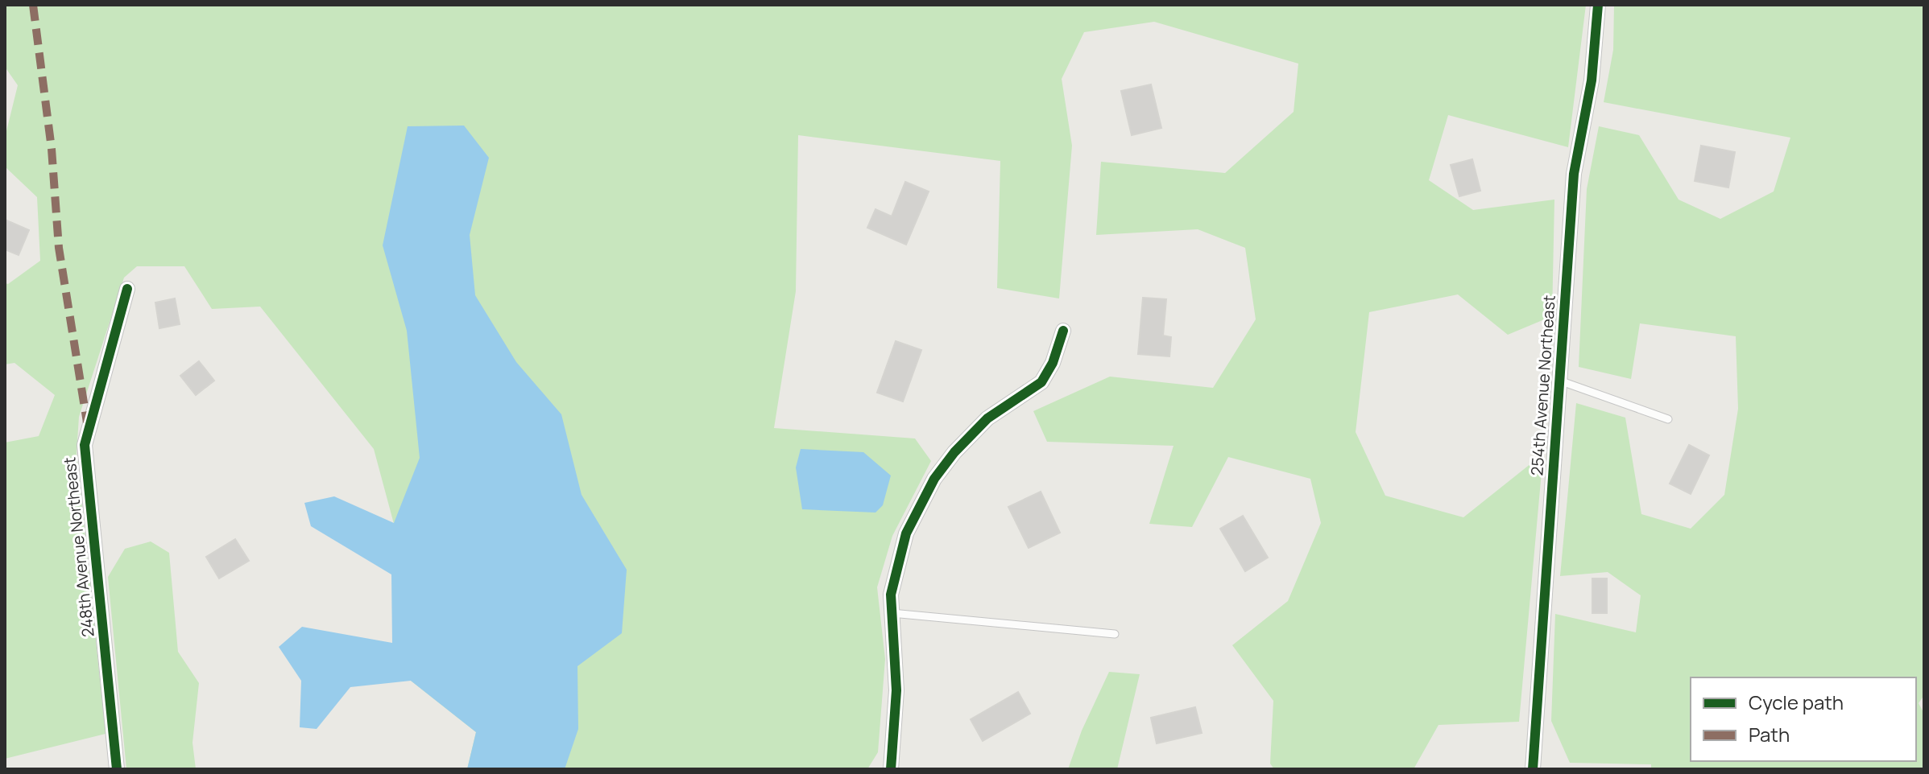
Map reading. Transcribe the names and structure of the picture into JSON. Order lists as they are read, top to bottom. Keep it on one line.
{"streets":{"street":["254th Avenue Northeast","248th Avenue Northeast"]},"legend":["Cycle path","Path"]}
